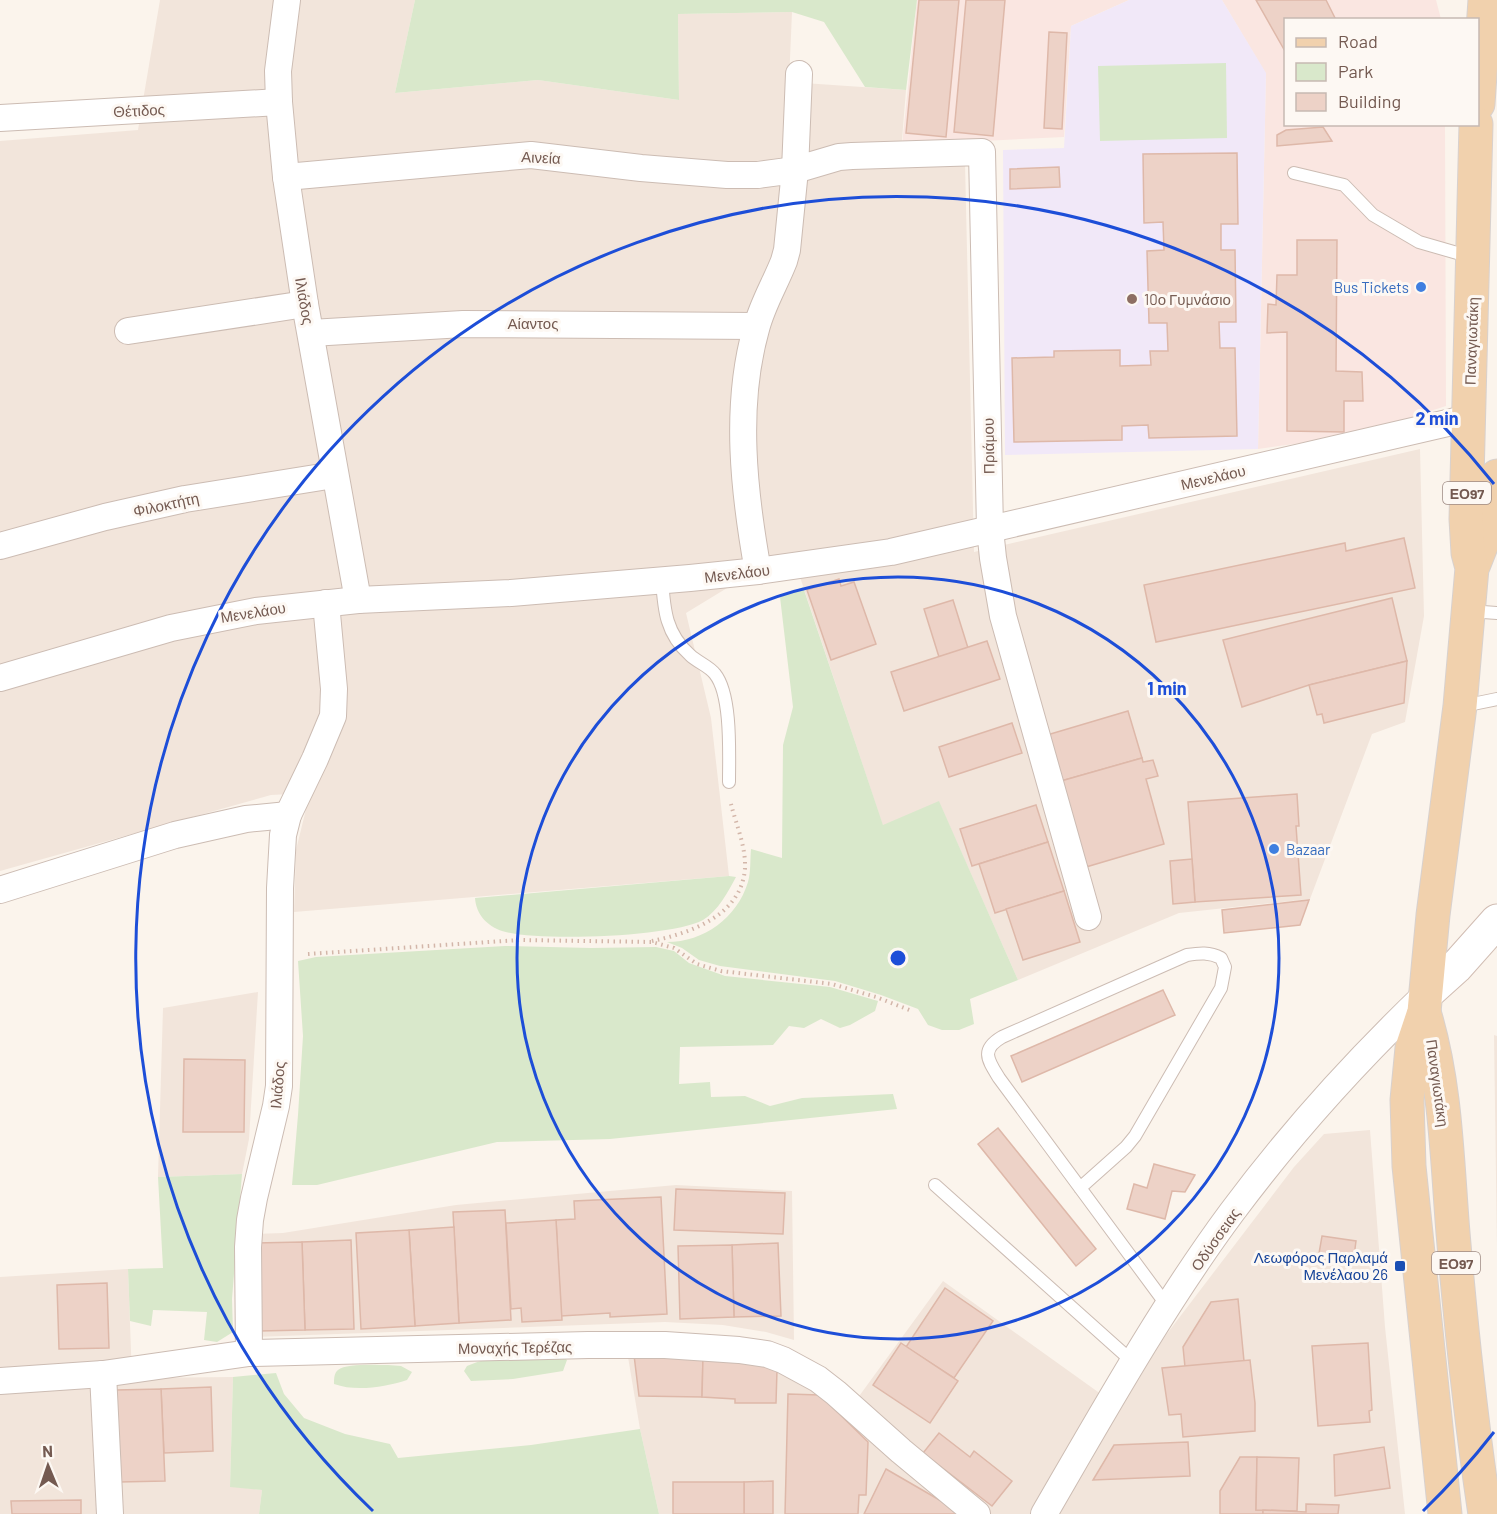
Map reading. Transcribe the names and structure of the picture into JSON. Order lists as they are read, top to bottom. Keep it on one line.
{"streets":{"main road":["Παναγιωτάκη","ΕΟ97"],"street":["Θέτιδος","Αινεία","Ιλιάδος","Αίαντος","Πριάμου","Μενελάου","Φιλοκτήτη","Οδύσσειας","Μοναχής Τερέζας"]},"crossings":[["Θέτιδος","Ιλιάδος"],["Αινεία","Ιλιάδος"],["Αινεία","Πριάμου"],["Ιλιάδος","Αίαντος"],["Ιλιάδος","Μενελάου"],["Ιλιάδος","Φιλοκτήτη"],["Ιλιάδος","Μοναχής Τερέζας"],["Παναγιωτάκη","Μενελάου"],["Παναγιωτάκη","ΕΟ97"],["Παναγιωτάκη","Οδύσσειας"],["Πριάμου","Μενελάου"],["ΕΟ97","Οδύσσειας"]],"places":{"other":["Bus Tickets","10ο Γυμνάσιο","Bazaar"],"transit":["Λεωφόρος Παρλαμά Μενέλαου 26"]},"legend":["Road","Park","Building"],"north":"top","rings":["2 min","1 min"]}
